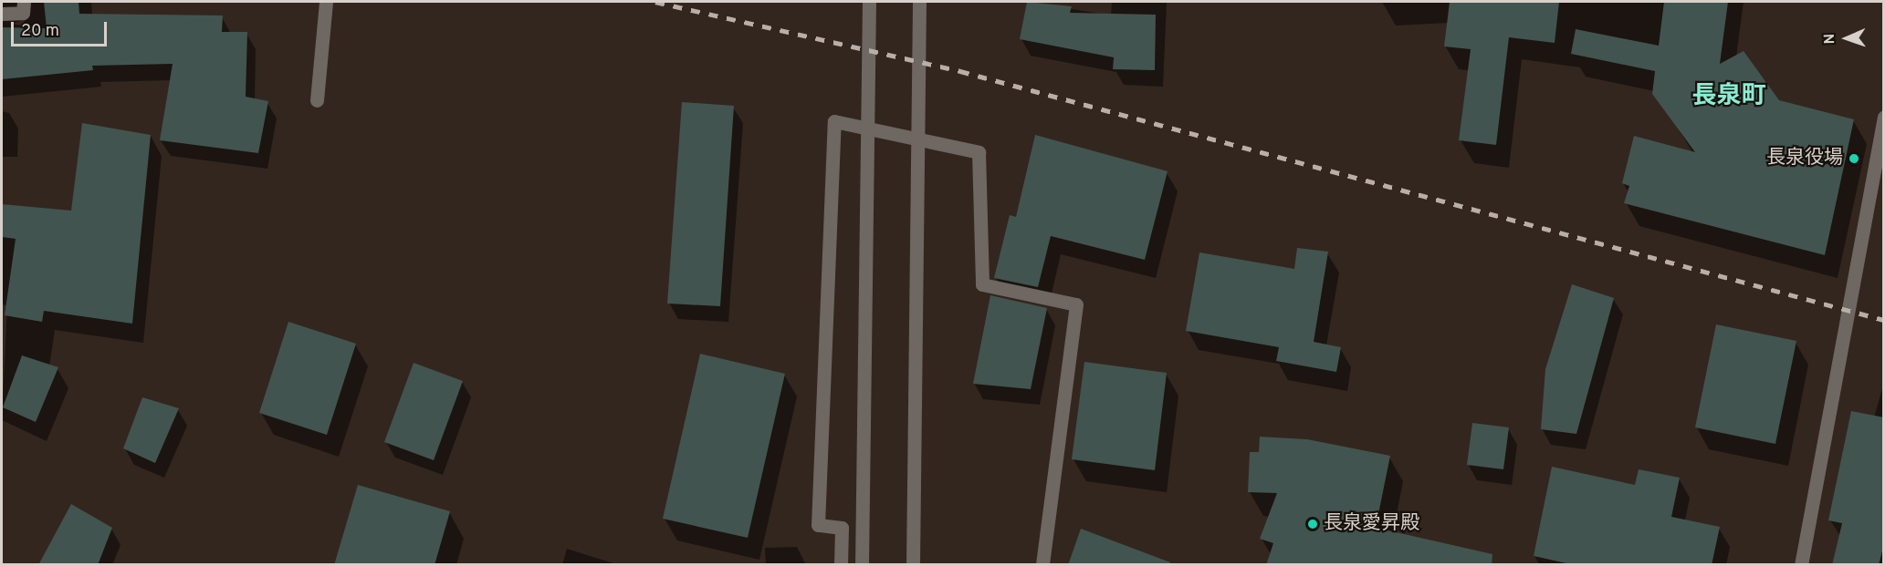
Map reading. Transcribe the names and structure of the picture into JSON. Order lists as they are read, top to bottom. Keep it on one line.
{"districts":["長泉町"],"places":["長泉役場","長泉愛昇殿"],"scale_bar":"20 m","north":"left"}
